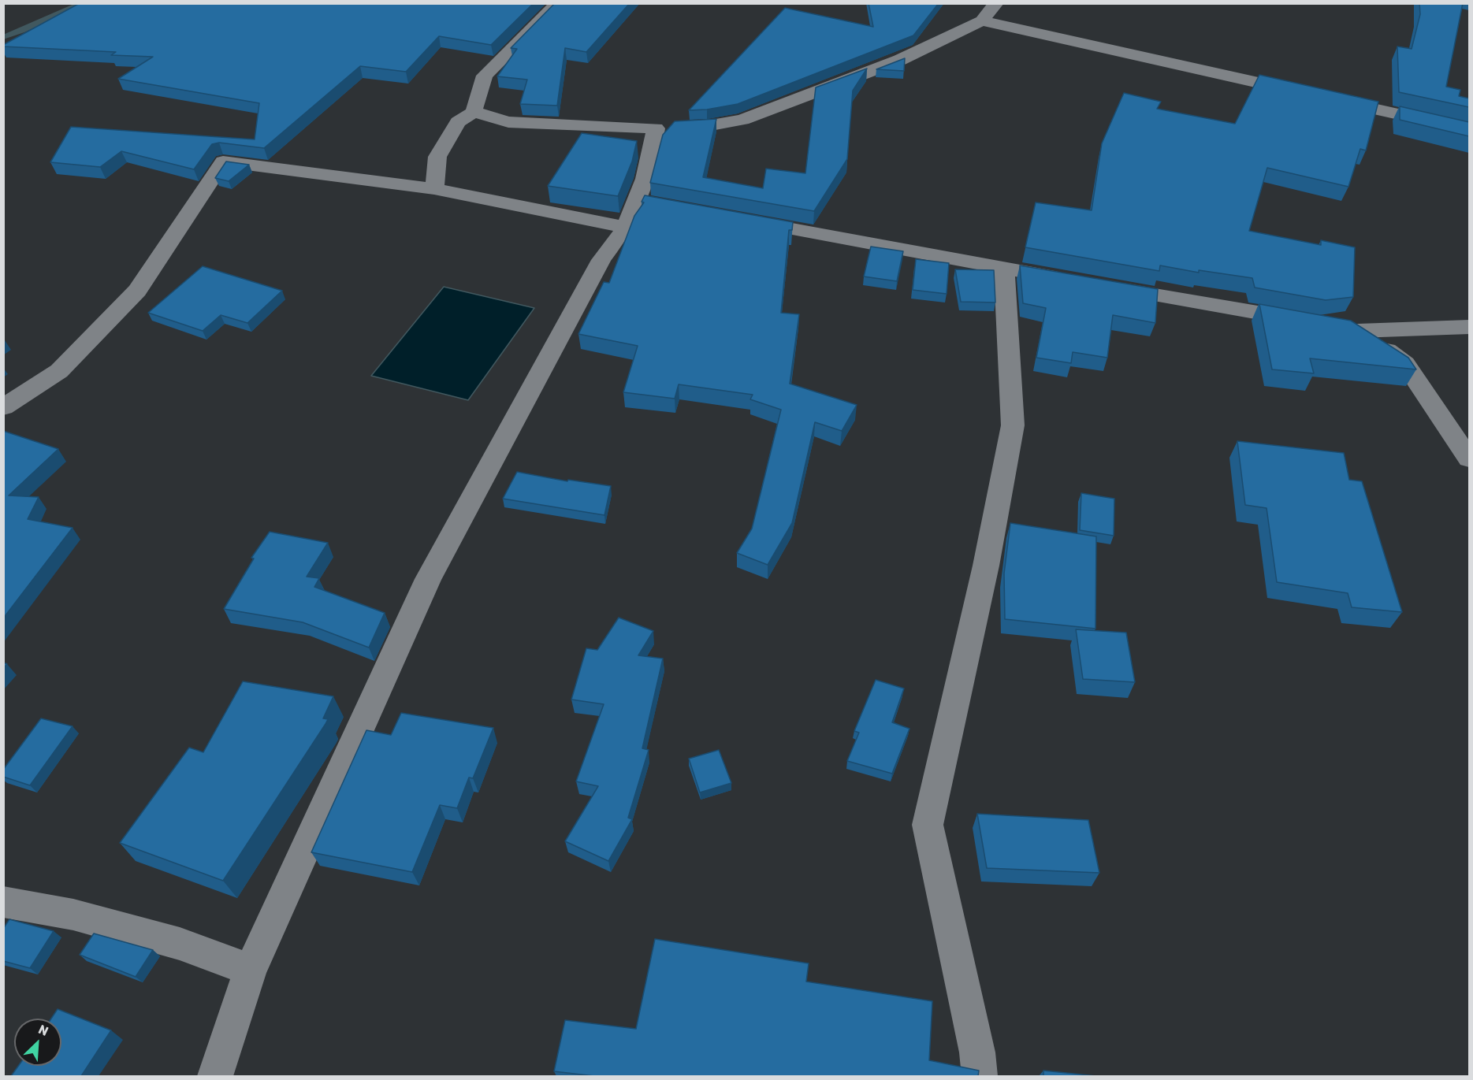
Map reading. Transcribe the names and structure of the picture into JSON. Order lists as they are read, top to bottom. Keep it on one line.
{"north":"top right"}
